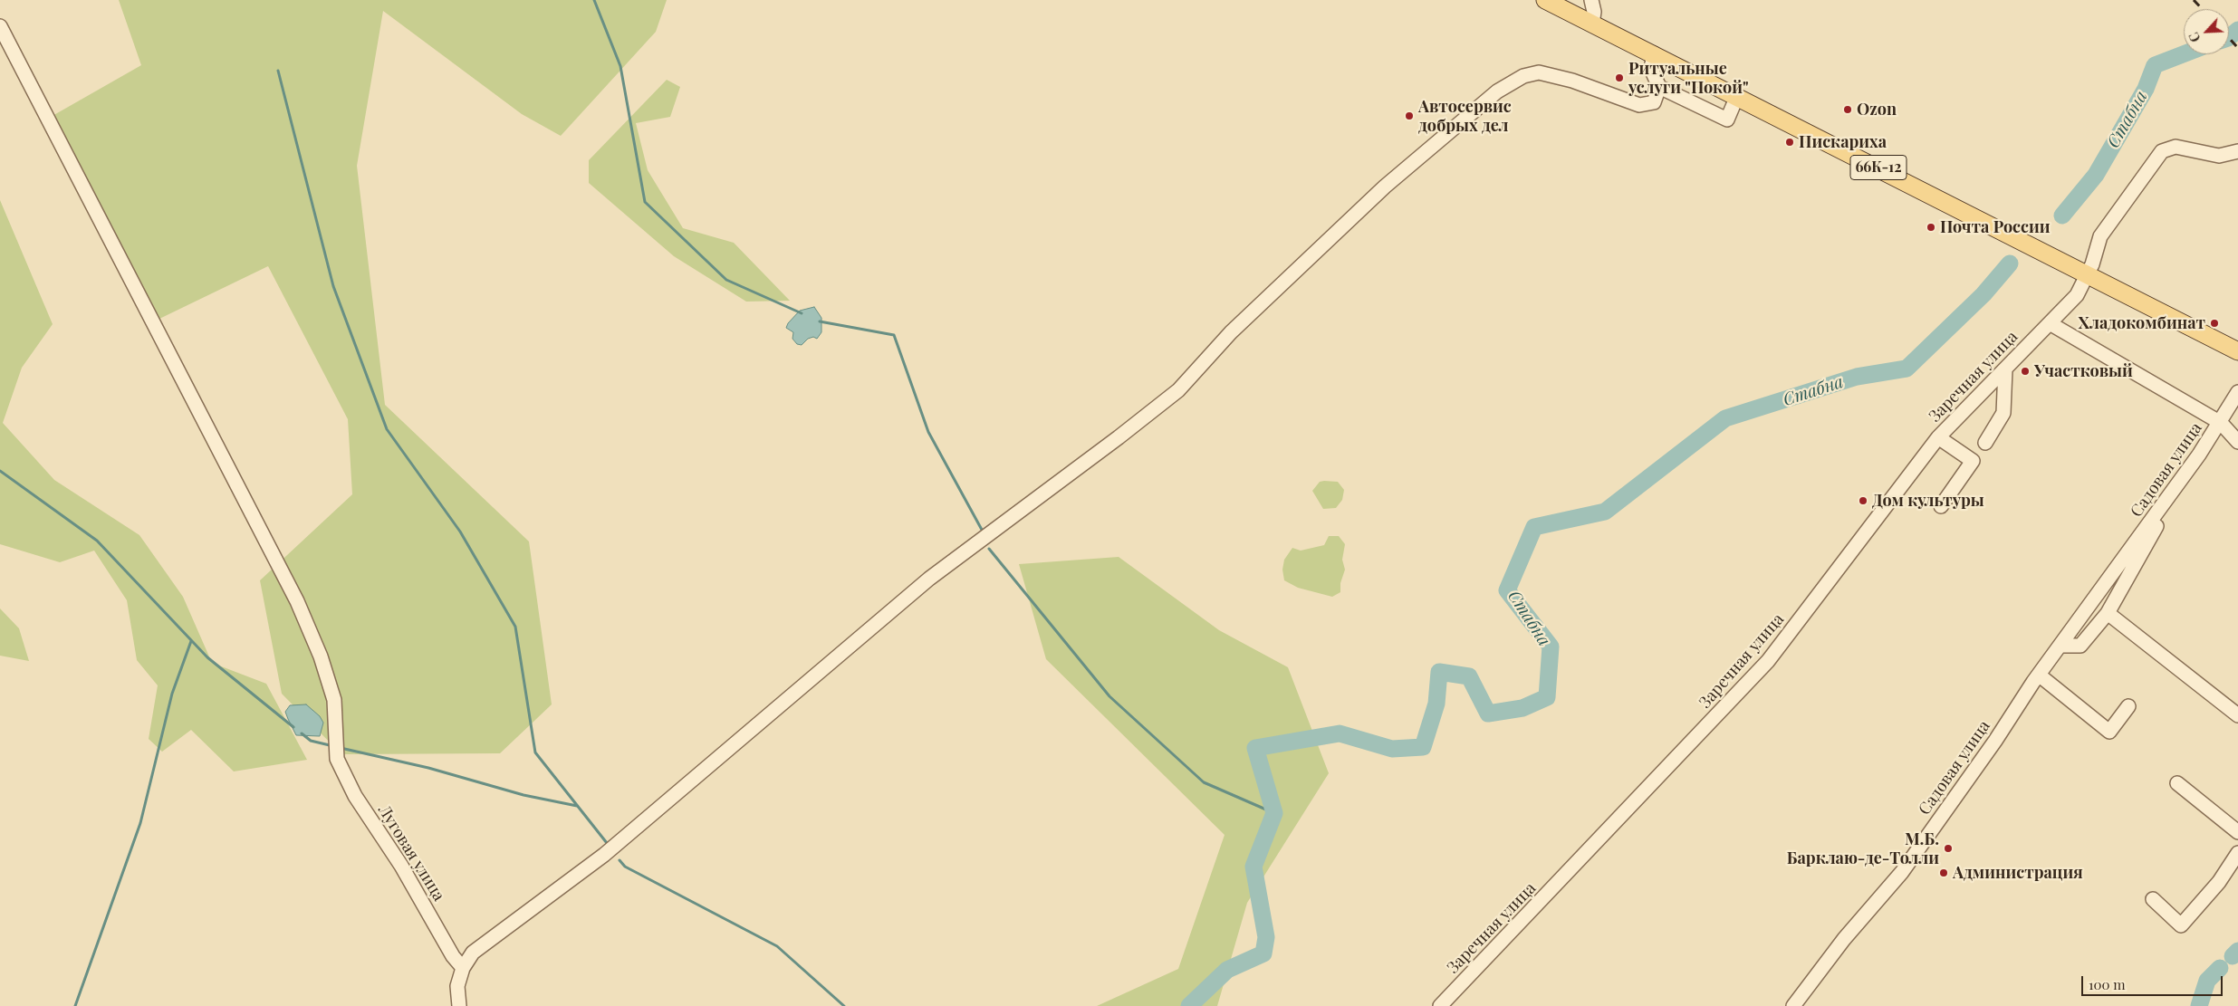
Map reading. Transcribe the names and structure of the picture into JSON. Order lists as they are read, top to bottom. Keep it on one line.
{"streets":{"main road":["66К-12"],"street":["Заречная улица","Садовая улица","Луговая улица"]},"crossings":[["66К-12","Заречная улица"]],"water":["Стабна"],"places":["Ритуальные услуги \"Покой\"","Ozon","Автосервис добрых дел","Пискариха","Почта России","Хладокомбинат","Участковый","Дом культуры","М.Б. Барклаю-де-Толли","Администрация"],"scale_bar":"100 m","north":"bottom left"}
